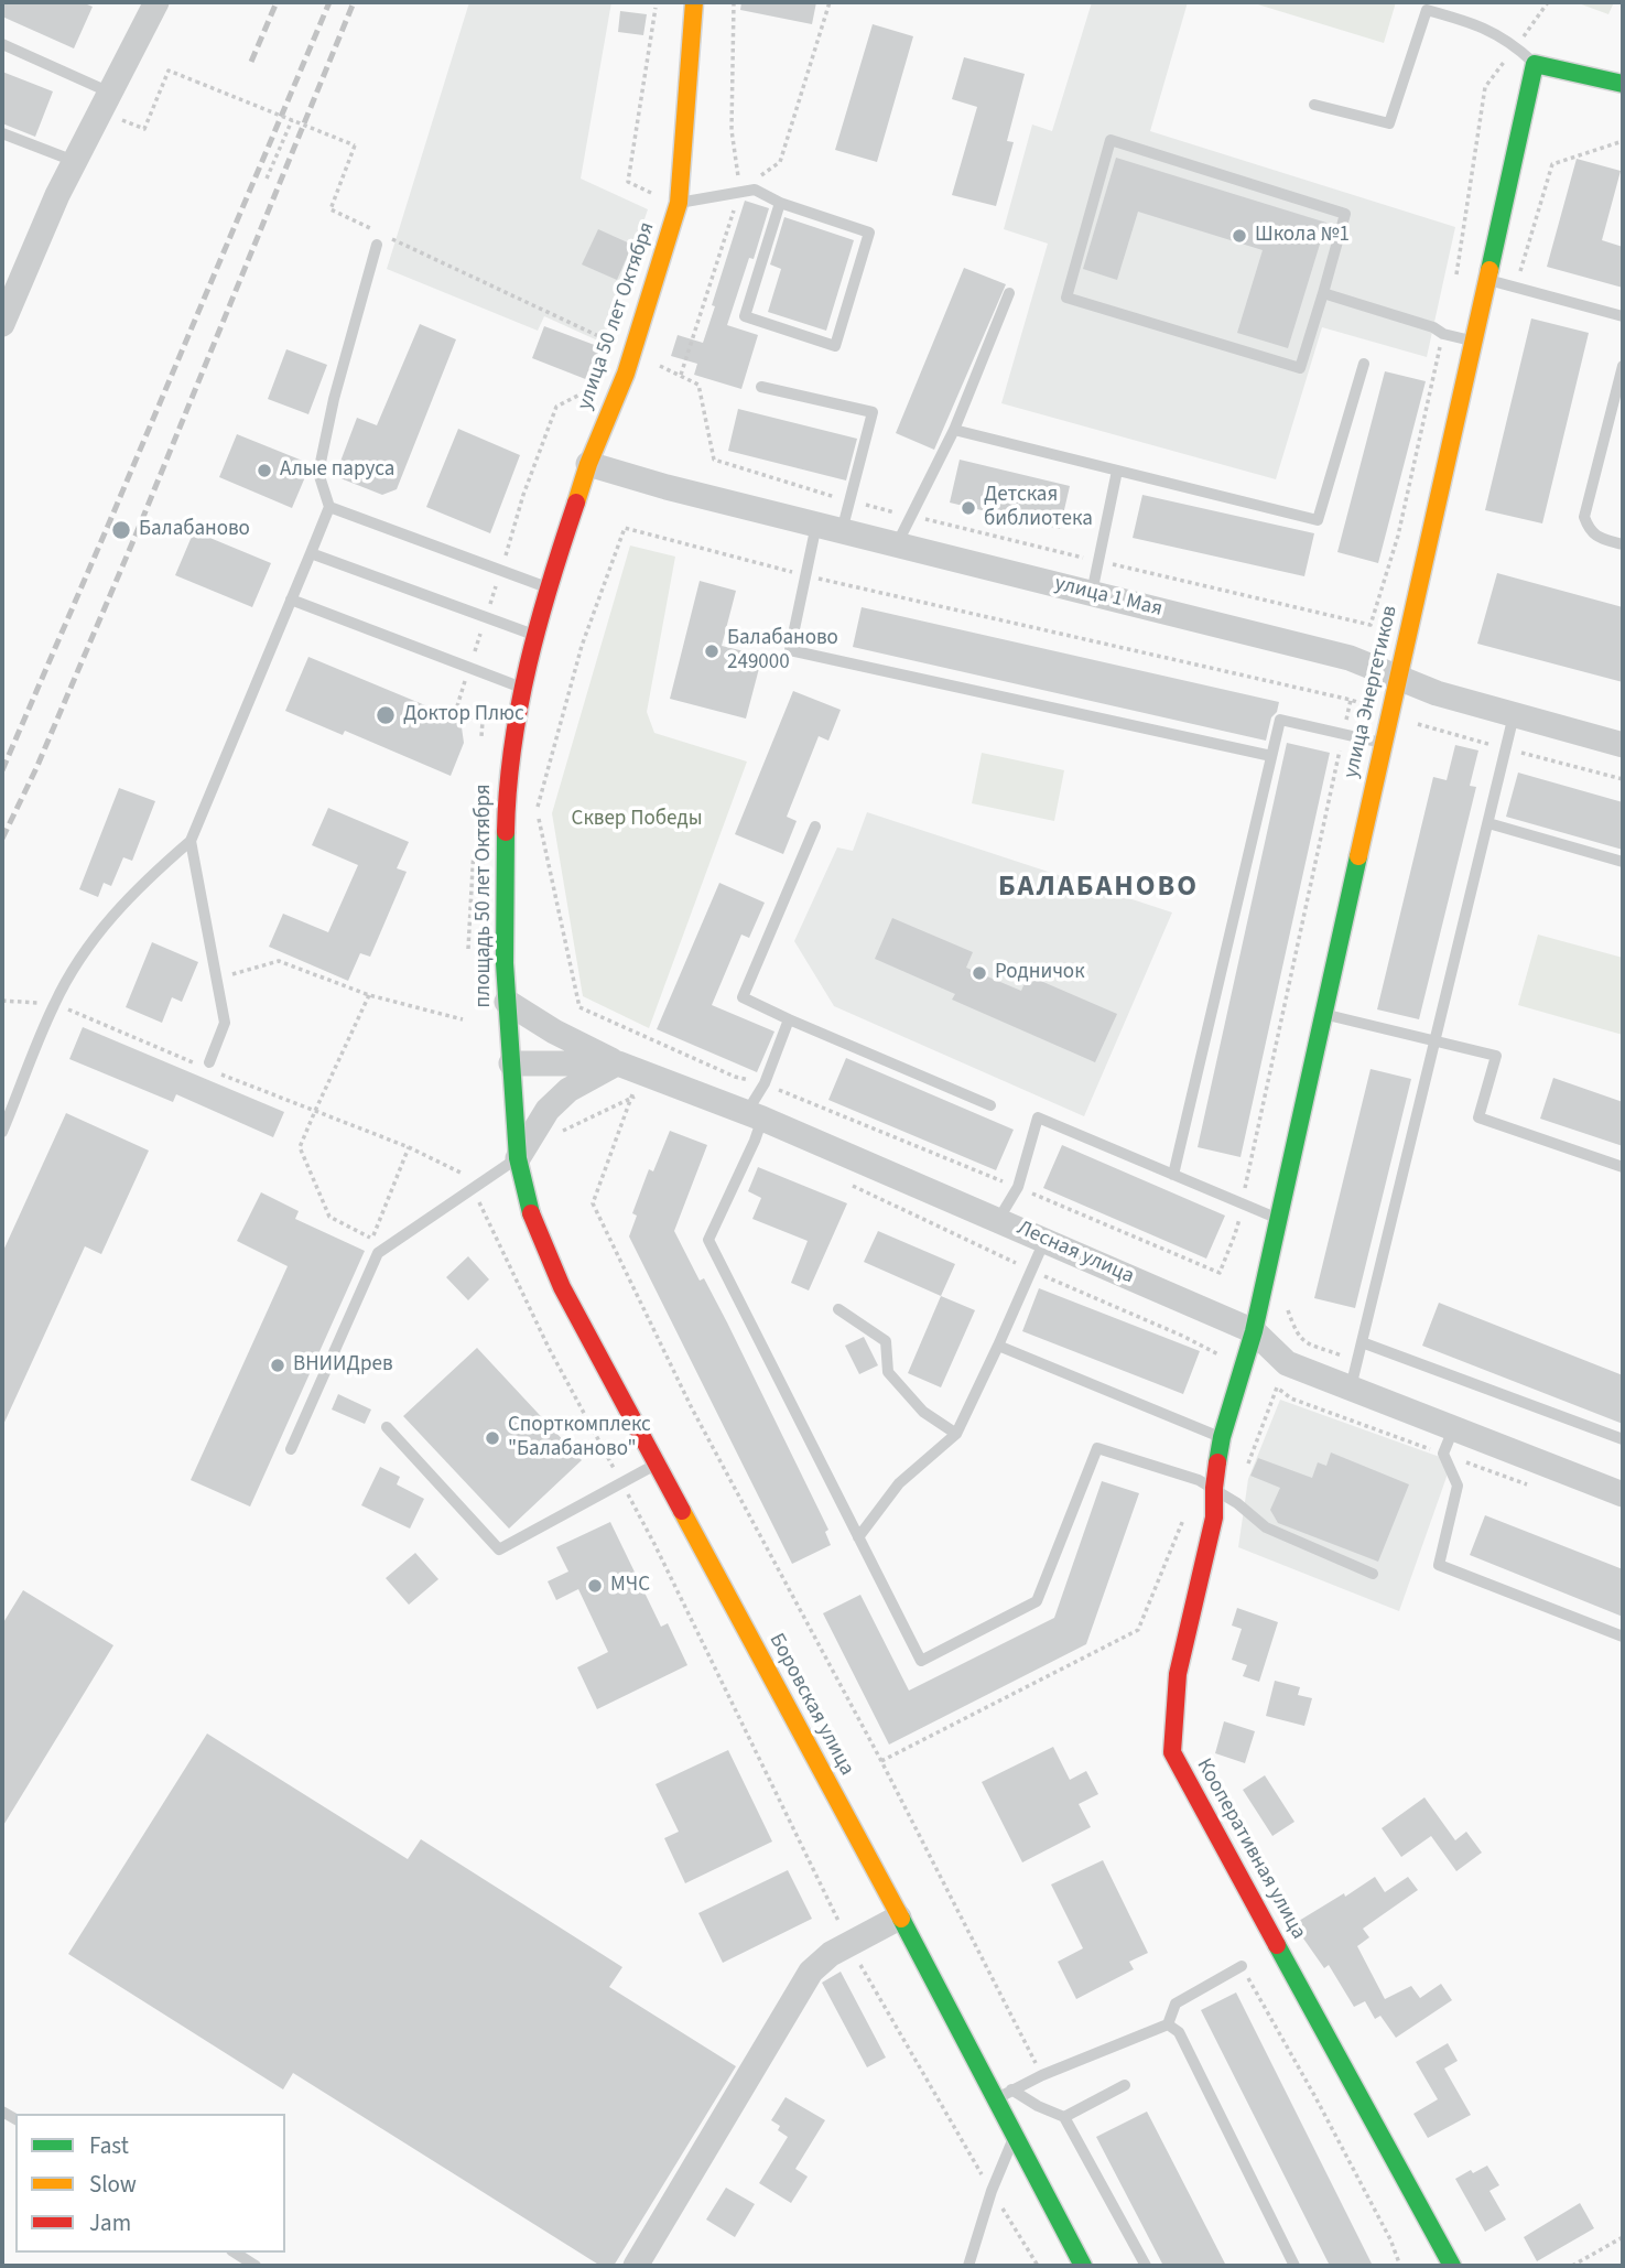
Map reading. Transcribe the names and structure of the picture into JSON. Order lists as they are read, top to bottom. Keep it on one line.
{"streets":{"main road":["улица 50 лет Октября","улица Энергетиков","площадь 50 лет Октября","Боровская улица","Кооперативная улица"],"street":["улица 1 Мая","Лесная улица"]},"crossings":[["улица 50 лет Октября","улица 1 Мая"],["улица 50 лет Октября","площадь 50 лет Октября"],["улица 1 Мая","улица Энергетиков"],["улица Энергетиков","Лесная улица"],["улица Энергетиков","Кооперативная улица"],["площадь 50 лет Октября","Лесная улица"],["площадь 50 лет Октября","Боровская улица"],["Лесная улица","Кооперативная улица"]],"districts":["БАЛАБАНОВО"],"parks":["Сквер Победы"],"places":["Школа №1","Алые паруса","Детская библиотека","Балабаново","Балабаново 249000","Доктор Плюс","Родничок","ВНИИДрев","Спорткомплекс \"Балабаново\"","МЧС"],"legend":["Fast","Slow","Jam"]}
